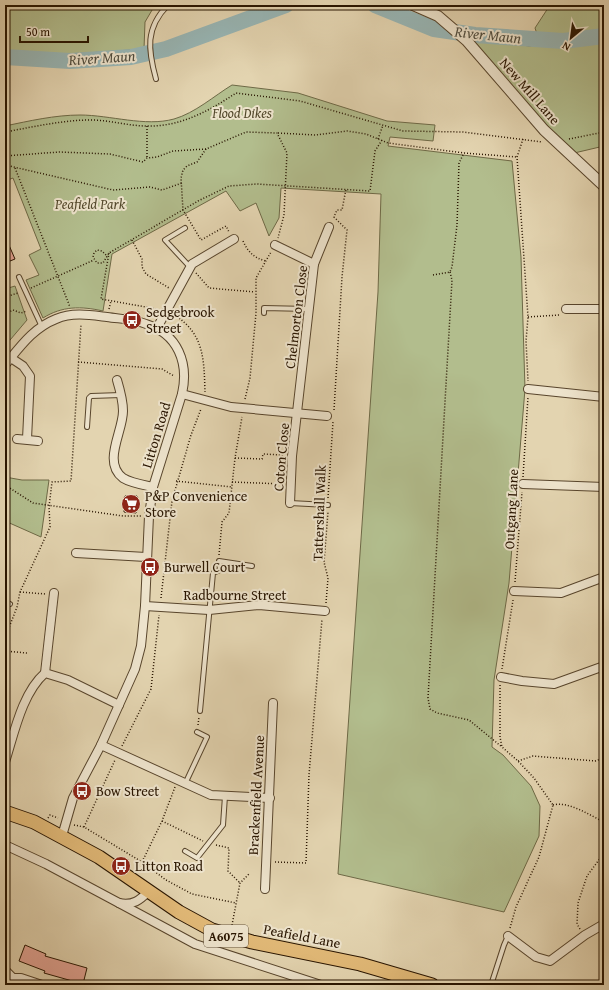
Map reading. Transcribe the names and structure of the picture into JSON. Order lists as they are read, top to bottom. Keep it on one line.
{"streets":{"main road":["A6075","Peafield Lane"],"street":["New Mill Lane","Chelmorton Close","Litton Road","Coton Close","Radbourne Street","Brackenfield Avenue"],"path":["Outgang Lane","Tattershall Walk"]},"crossings":[["Chelmorton Close","Coton Close"],["Litton Road","Radbourne Street"],["Litton Road","Peafield Lane"],["Tattershall Walk","Radbourne Street"],["Tattershall Walk","Brackenfield Avenue"]],"water":["River Maun"],"parks":["Flood Dikes","Peafield Park"],"places":{"bus stop":["Sedgebrook Street","Burwell Court","Bow Street","Litton Road"],"supermarket":["P&P Convenience Store"]},"scale_bar":"50 m","north":"bottom left"}
